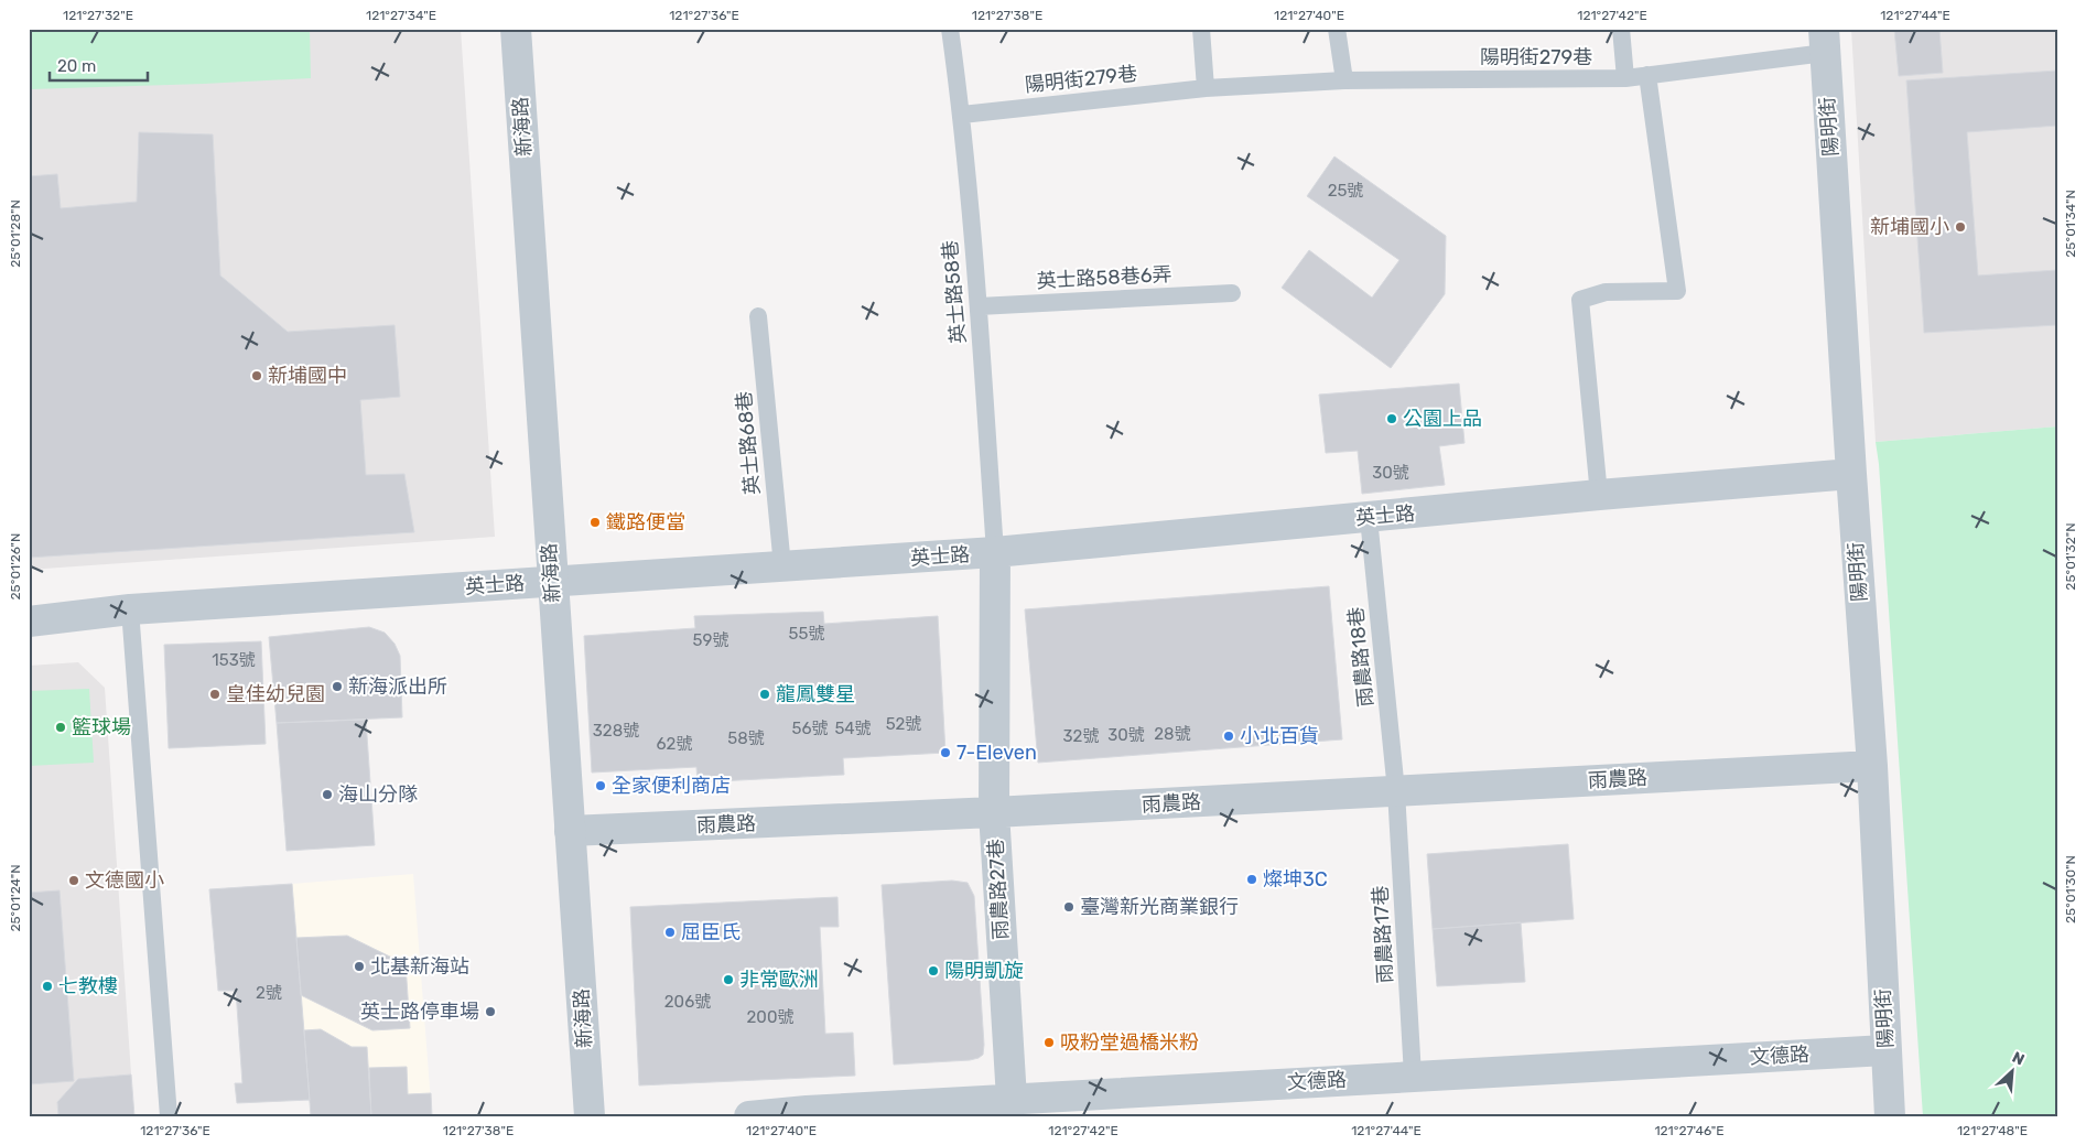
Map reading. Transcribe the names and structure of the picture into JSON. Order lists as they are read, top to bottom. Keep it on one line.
{"streets":{"street":["新海路","陽明街","英士路","雨農路","雨農路27巷","文德路"],"lane":["陽明街279巷","英士路58巷6弄","英士路58巷","英士路68巷","雨農路18巷","雨農路17巷"]},"crossings":[["陽明街279巷","陽明街"],["陽明街279巷","英士路58巷"],["新海路","英士路"],["新海路","雨農路"],["陽明街","英士路"],["陽明街","雨農路"],["陽明街","文德路"],["英士路58巷6弄","英士路58巷"],["英士路58巷","英士路"],["英士路58巷","雨農路27巷"],["英士路68巷","英士路"],["英士路","雨農路18巷"],["英士路","雨農路27巷"],["雨農路18巷","雨農路"],["雨農路18巷","雨農路17巷"],["雨農路","雨農路27巷"],["雨農路","雨農路17巷"],["雨農路27巷","文德路"],["雨農路17巷","文德路"]],"places":["新埔國小","新埔國中","公園上品","鐵路便當","新海派出所","皇佳幼兒園","龍鳳雙星","籃球場","小北百貨","7-Eleven","全家便利商店","海山分隊","燦坤3C","文德國小","臺灣新光商業銀行","屈臣氏","北基新海站","陽明凱旋","非常歐洲","七教樓","英士路停車場","吸粉堂過橋米粉"],"house_numbers":["25號","30號","55號","59號","153號","52號","56號","54號","328號","28號","30號","32號","58號","62號","2號","206號","200號"],"scale_bar":"20 m","north":"top right","coordinates":["121°27'32\"E","121°27'34\"E","121°27'36\"E","121°27'38\"E","121°27'40\"E","121°27'42\"E","121°27'44\"E","25°01'34\"N","25°01'28\"N","25°01'32\"N","25°01'26\"N","25°01'30\"N","25°01'24\"N","121°27'46\"E","121°27'48\"E"]}
